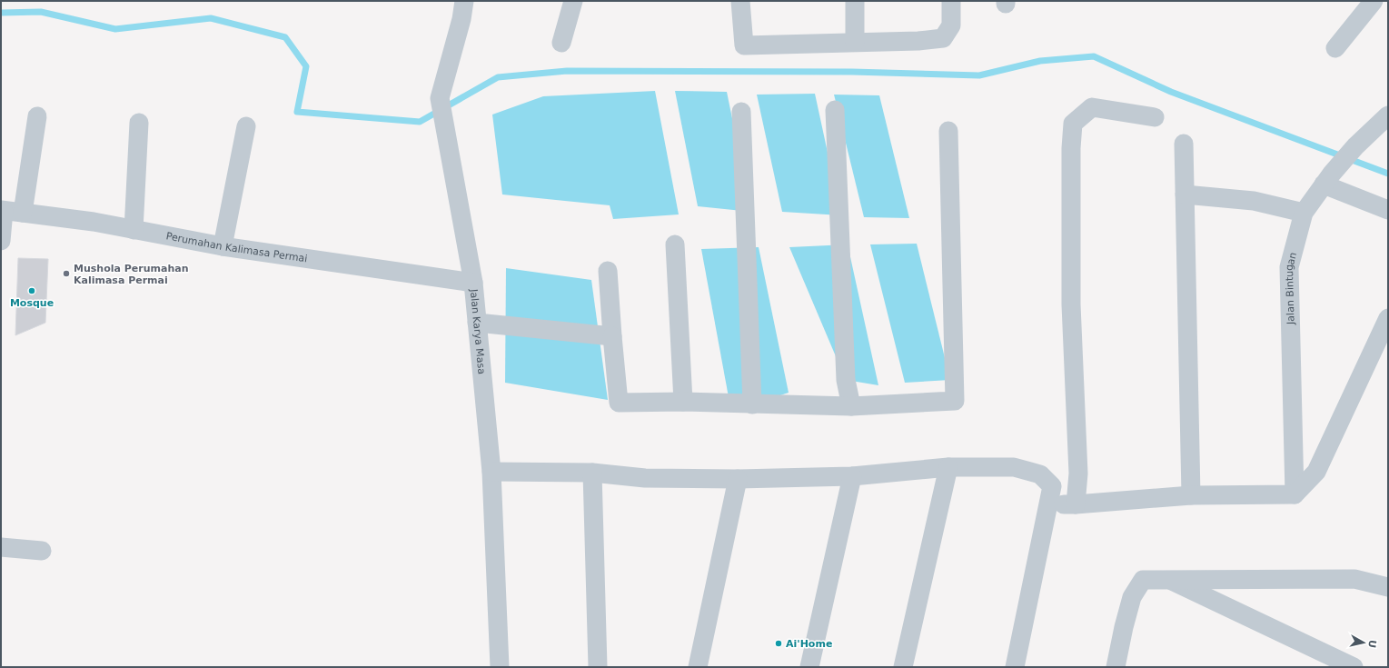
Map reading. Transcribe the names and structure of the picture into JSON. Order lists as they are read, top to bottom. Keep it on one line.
{"streets":{"street":["Perumahan Kalimasa Permai","Jalan Bintugan","Jalan Karya Masa"]},"crossings":[["Perumahan Kalimasa Permai","Jalan Karya Masa"]],"places":["Mushola Perumahan Kalimasa Permai","Mosque","Ai'Home"],"north":"right"}
